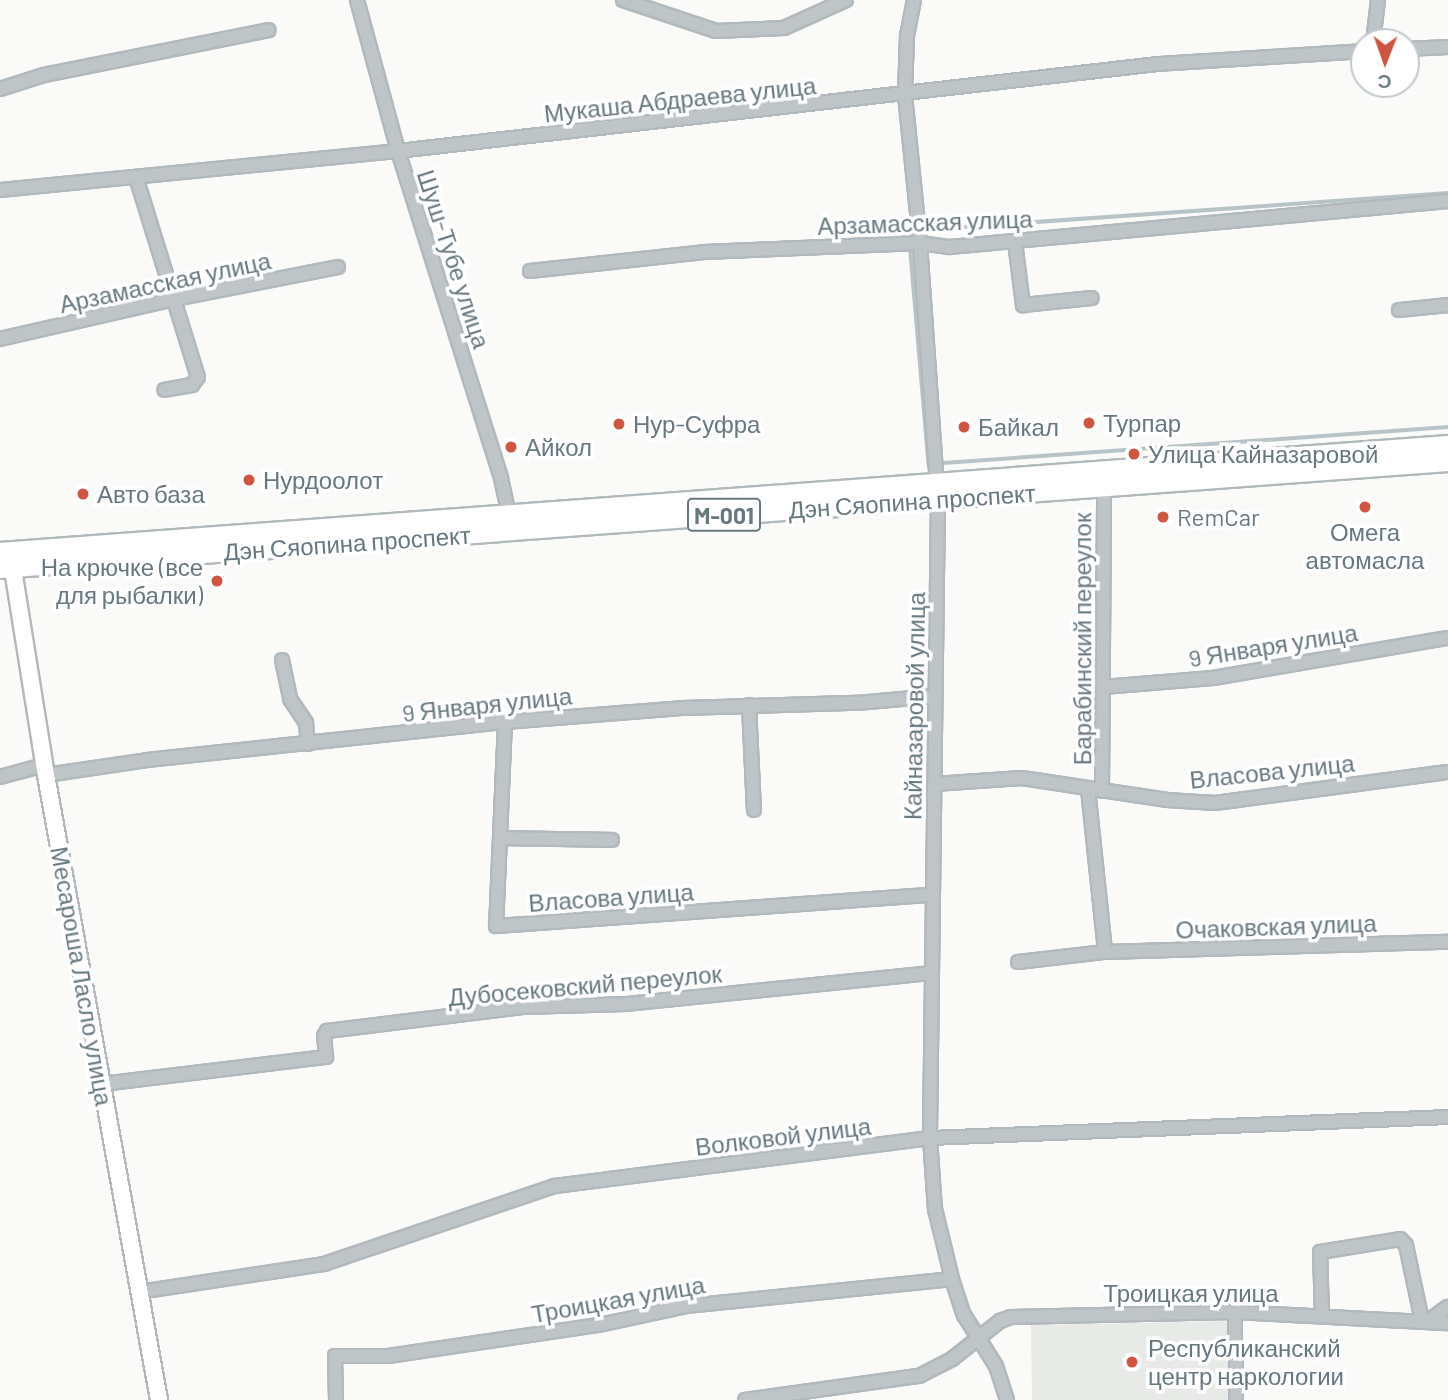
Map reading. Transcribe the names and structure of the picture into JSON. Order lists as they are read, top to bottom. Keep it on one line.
{"streets":{"main road":["Дэн Сяопина проспект","M-001"],"street":["Мукаша Абдраева улица","Арзамасская улица","Шуш-Тубе улица","Барабинский переулок","9 Января улица","Кайназаровой улица","Власова улица","Очаковская улица","Месароша Ласло улица","Дубосековский переулок","Волковой улица","Троицкая улица"]},"crossings":[["Мукаша Абдраева улица","Шуш-Тубе улица"],["Мукаша Абдраева улица","Кайназаровой улица"],["Арзамасская улица","Кайназаровой улица"],["Шуш-Тубе улица","Дэн Сяопина проспект"],["Дэн Сяопина проспект","Барабинский переулок"],["Дэн Сяопина проспект","Кайназаровой улица"],["Дэн Сяопина проспект","Месароша Ласло улица"],["Барабинский переулок","9 Января улица"],["Барабинский переулок","Власова улица"],["9 Января улица","Кайназаровой улица"],["9 Января улица","Власова улица"],["9 Января улица","Месароша Ласло улица"],["Кайназаровой улица","Власова улица"],["Кайназаровой улица","Дубосековский переулок"],["Кайназаровой улица","Волковой улица"],["Кайназаровой улица","Троицкая улица"],["Месароша Ласло улица","Дубосековский переулок"],["Месароша Ласло улица","Волковой улица"]],"places":["Турпар","Нур-Суфра","Байкал","Айкол","Улица Кайназаровой","Нурдоолот","Авто база","Омега автомасла","RemCar","На крючке (все для рыбалки)","Республиканский центр наркологии"],"north":"bottom"}
